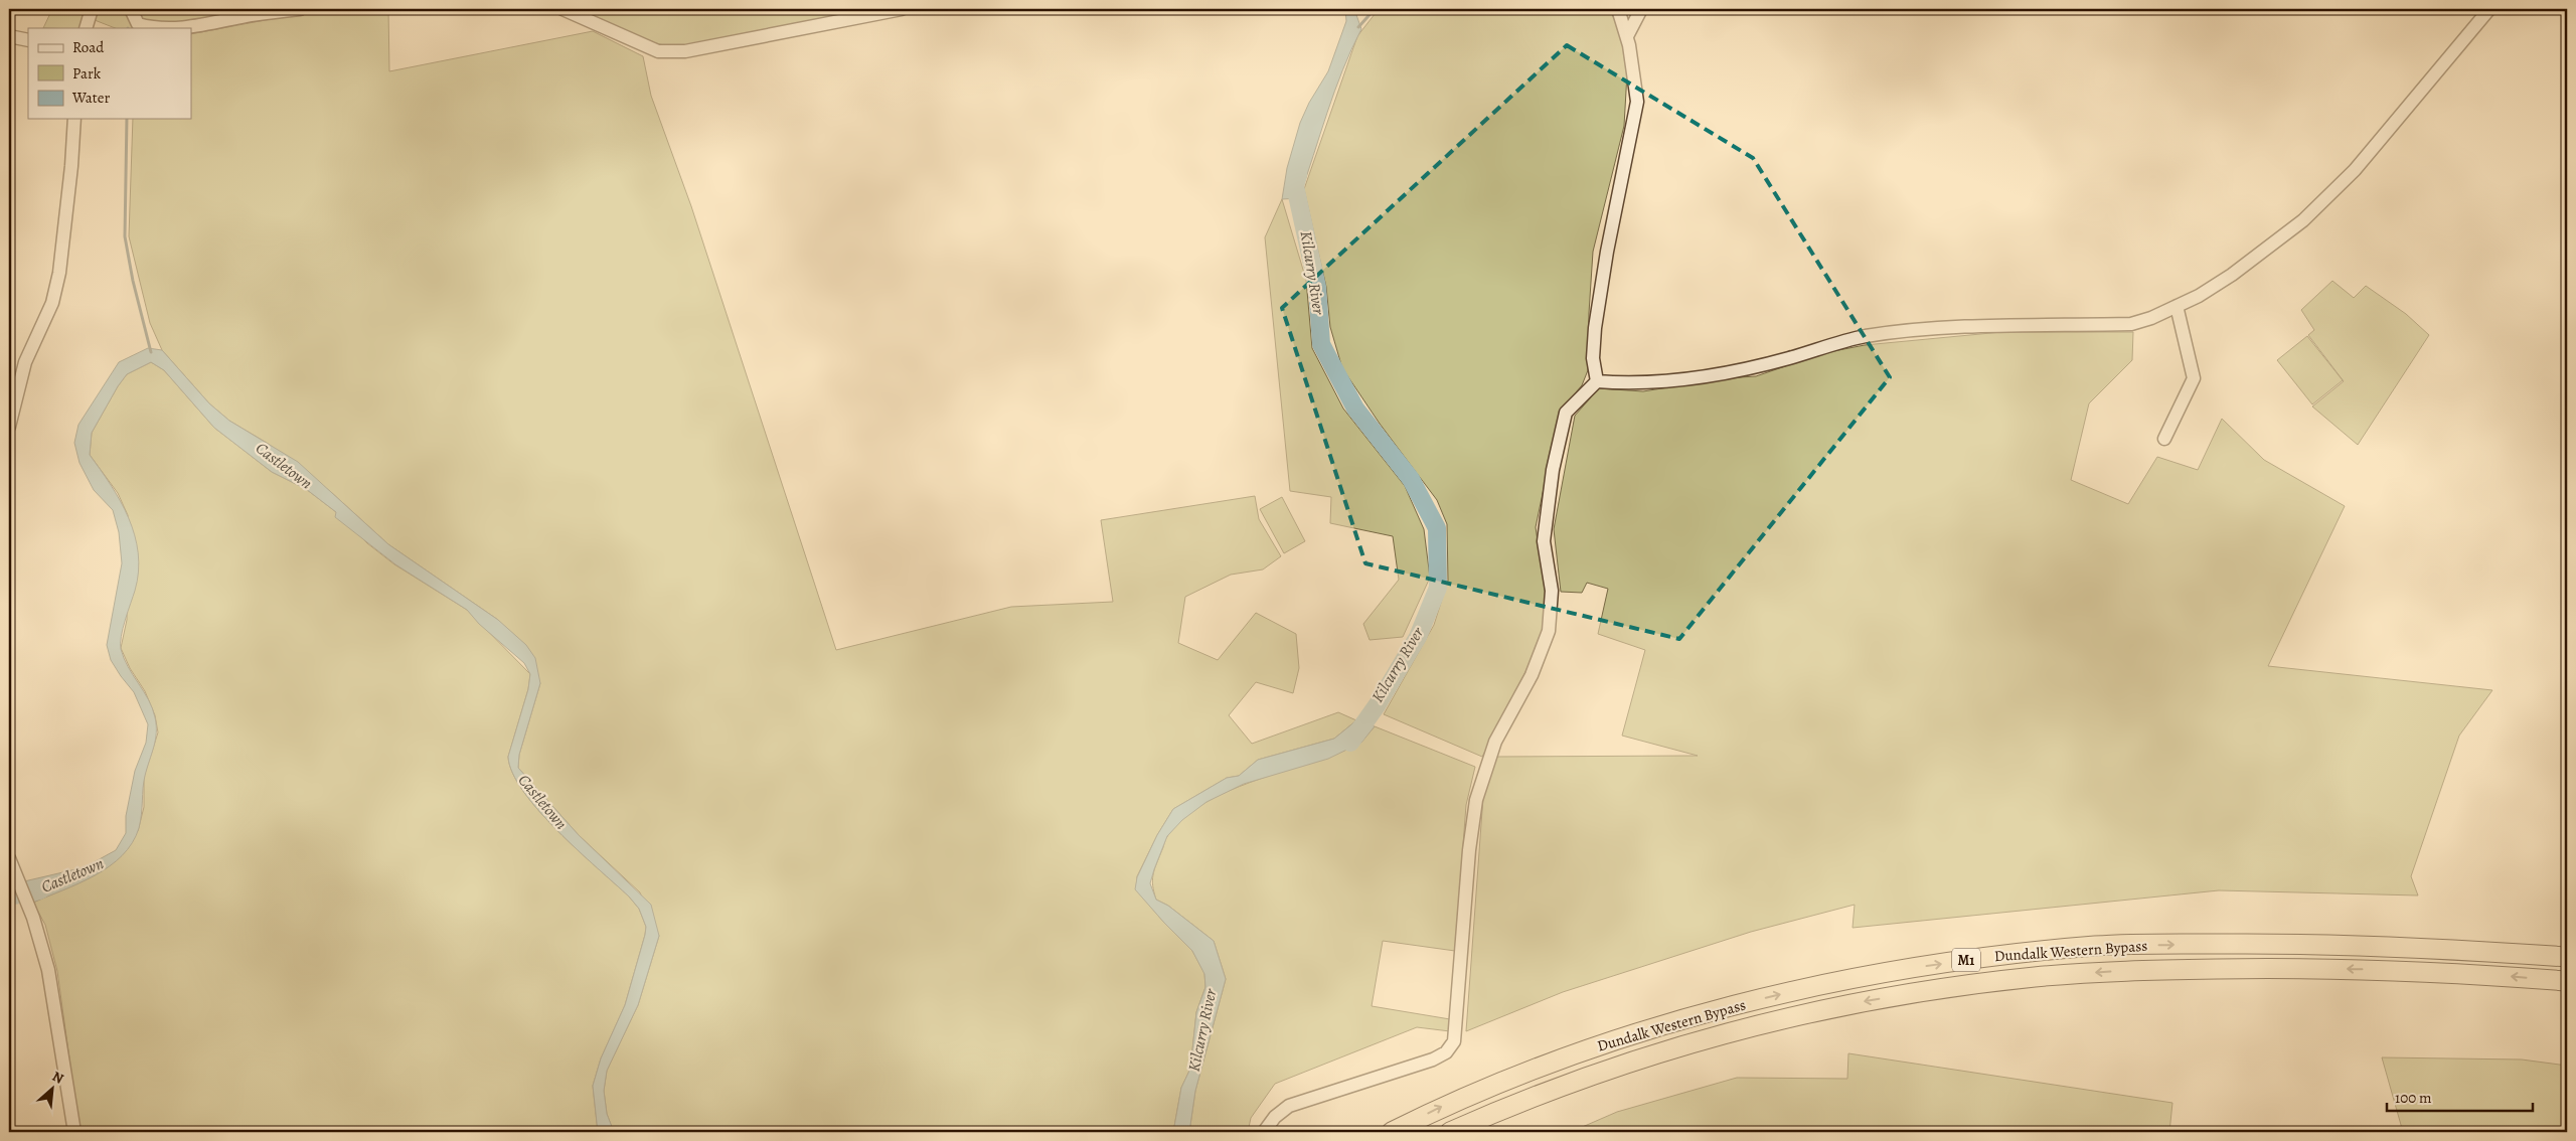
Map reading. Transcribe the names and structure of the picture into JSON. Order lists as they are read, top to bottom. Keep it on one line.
{"streets":{"highway":["Dundalk Western Bypass","M1"]},"water":["Kilcurry River","Castletown"],"legend":["Road","Park","Water"],"scale_bar":"100 m","north":"top right"}
